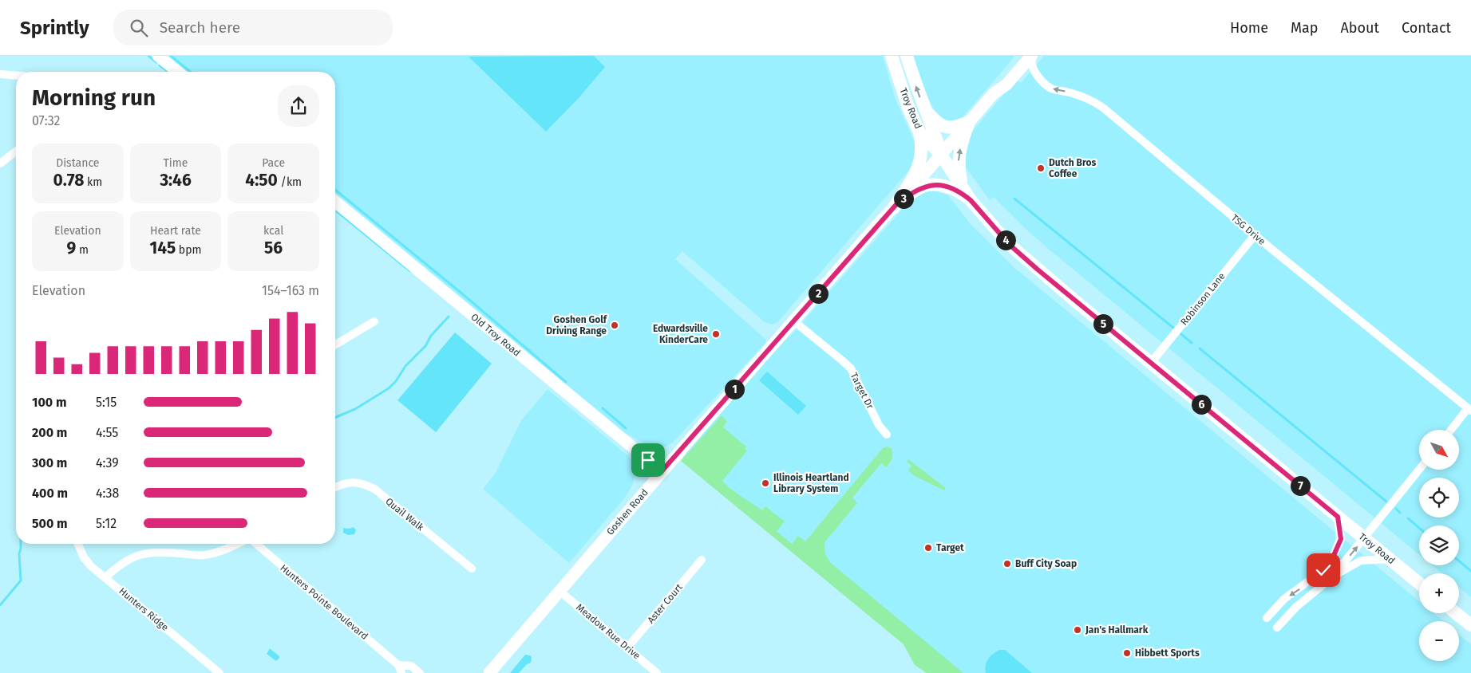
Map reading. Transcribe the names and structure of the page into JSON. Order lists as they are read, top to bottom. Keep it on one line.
{"streets":{"main road":["Troy Road"],"street":["TSG Drive","Robinson Lane","Old Troy Road","Target Dr","Goshen Road","Quail Walk","Hunters Pointe Boulevard","Aster Court","Hunters Ridge","Meadow Rue Drive"]},"crossings":[["Troy Road","Robinson Lane"],["Troy Road","Goshen Road"],["TSG Drive","Robinson Lane"],["Old Troy Road","Goshen Road"],["Target Dr","Goshen Road"],["Goshen Road","Meadow Rue Drive"],["Aster Court","Meadow Rue Drive"]],"one_way":["TSG Drive"],"places":["Dutch Bros Coffee","Goshen Golf Driving Range","Edwardsville KinderCare","Illinois Heartland Library System","Target","Buff City Soap","Jan's Hallmark","Hibbett Sports"],"north":"bottom right","page":{"header":"Sprintly","search":"Search here","nav":["Home","Map","About","Contact"],"heading":["Morning run","07:32"],"stats":[["Distance","0.78 km"],["Time","3:46"],["Pace","4:50 /km"],["Elevation","9 m"],["Heart rate","145 bpm"],["kcal","56"]],"pins":["3","4","2","5","1","6","7"],"chart":["Elevation","154–163 m"],"list":[{"name":"100 m","note":"5:15"},{"name":"200 m","note":"4:55"},{"name":"300 m","note":"4:39"},{"name":"400 m","note":"4:38"},{"name":"500 m","note":"5:12"}],"map_buttons":["+","−"]}}
